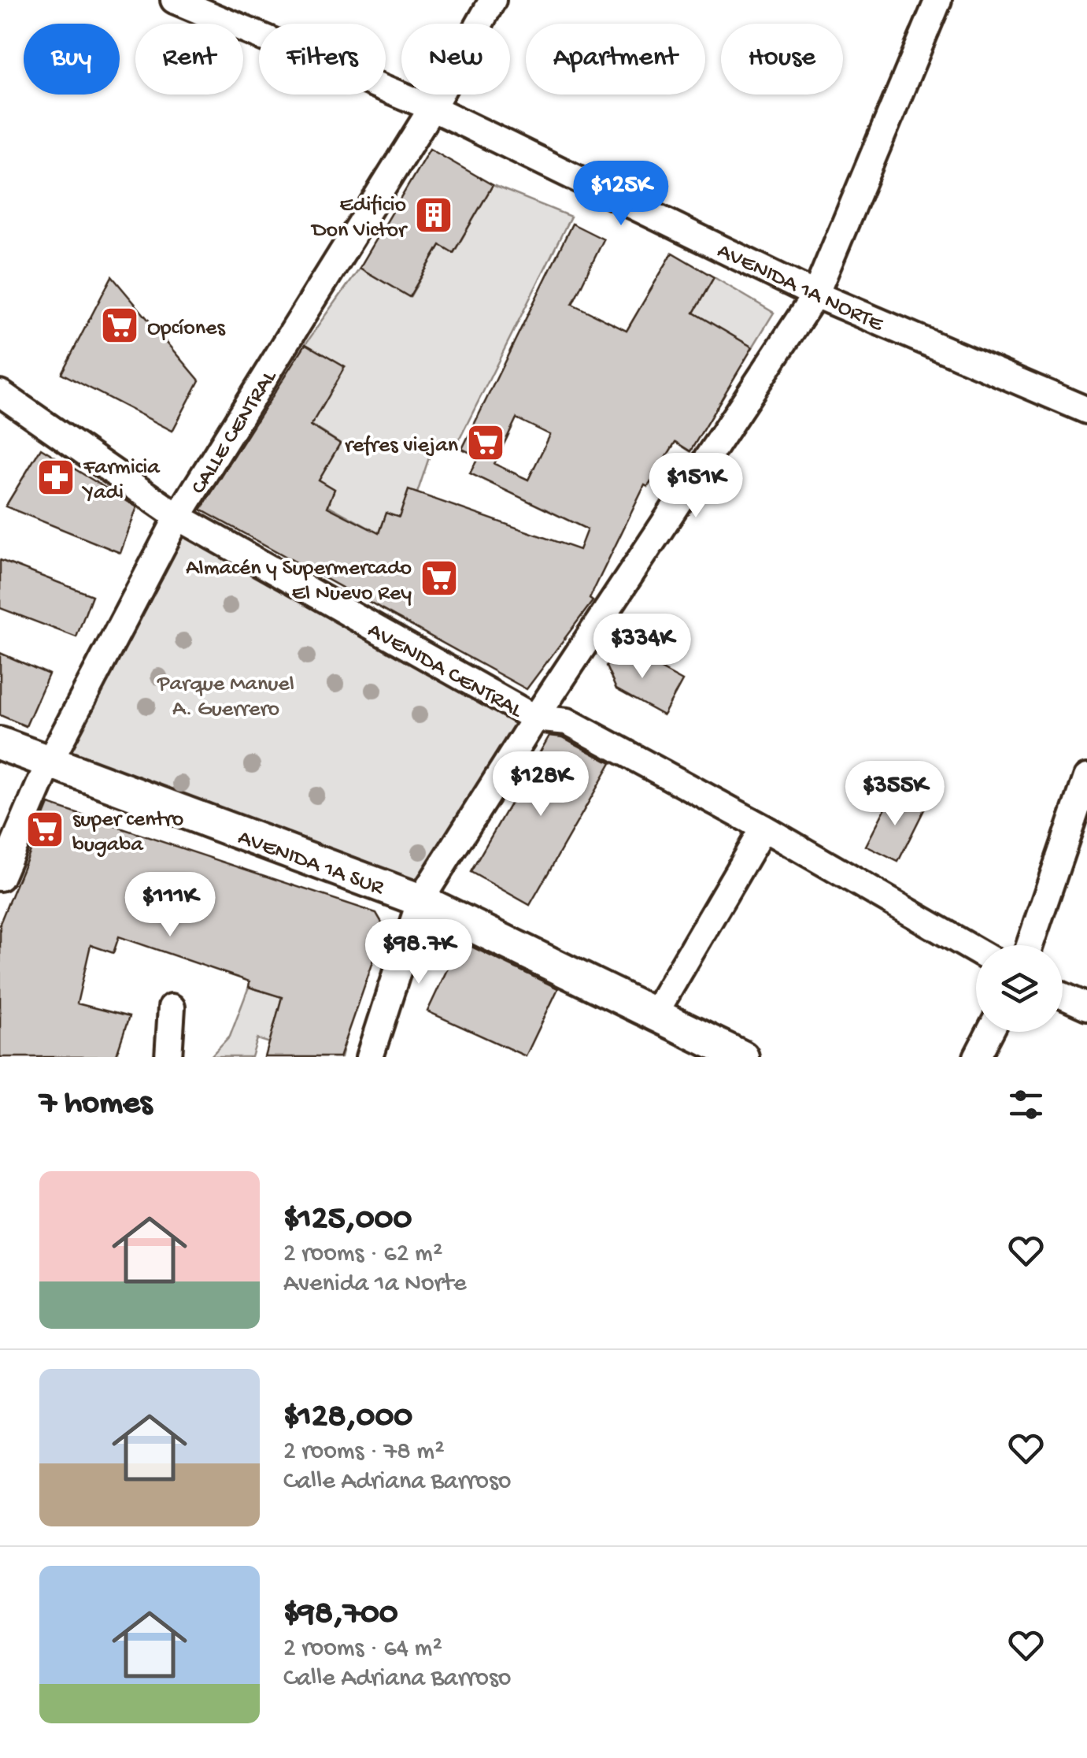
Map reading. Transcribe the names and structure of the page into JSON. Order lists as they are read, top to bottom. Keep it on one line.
{"streets":{"main road":["AVENIDA 1A SUR"],"street":["AVENIDA 1A NORTE","CALLE CENTRAL","AVENIDA CENTRAL"]},"crossings":[["AVENIDA 1A NORTE","CALLE CENTRAL"],["CALLE CENTRAL","AVENIDA CENTRAL"],["CALLE CENTRAL","AVENIDA 1A SUR"]],"parks":["Parque Manuel A. Guerrero"],"places":{"building":["Edificio Don Victor"],"supermarket":["Opcíones","refres viejan","Almacén y Supermercado El Nuevo Rey","super centro bugaba"],"pharmacy":["Farmicia Yadi"]},"page":{"chip":["Buy","Rent","Filters","New","Apartment","House"],"price":["$125K","$151K","$334K","$128K","$355K","$111K","$98.7K"],"heading":"7 homes","list":[{"name":"$125,000","note":"2 rooms · 62 m² · Avenida 1a Norte"},{"name":"$128,000","note":"2 rooms · 78 m² · Calle Adriana Barroso"},{"name":"$98,700","note":"2 rooms · 64 m² · Calle Adriana Barroso"}]}}
